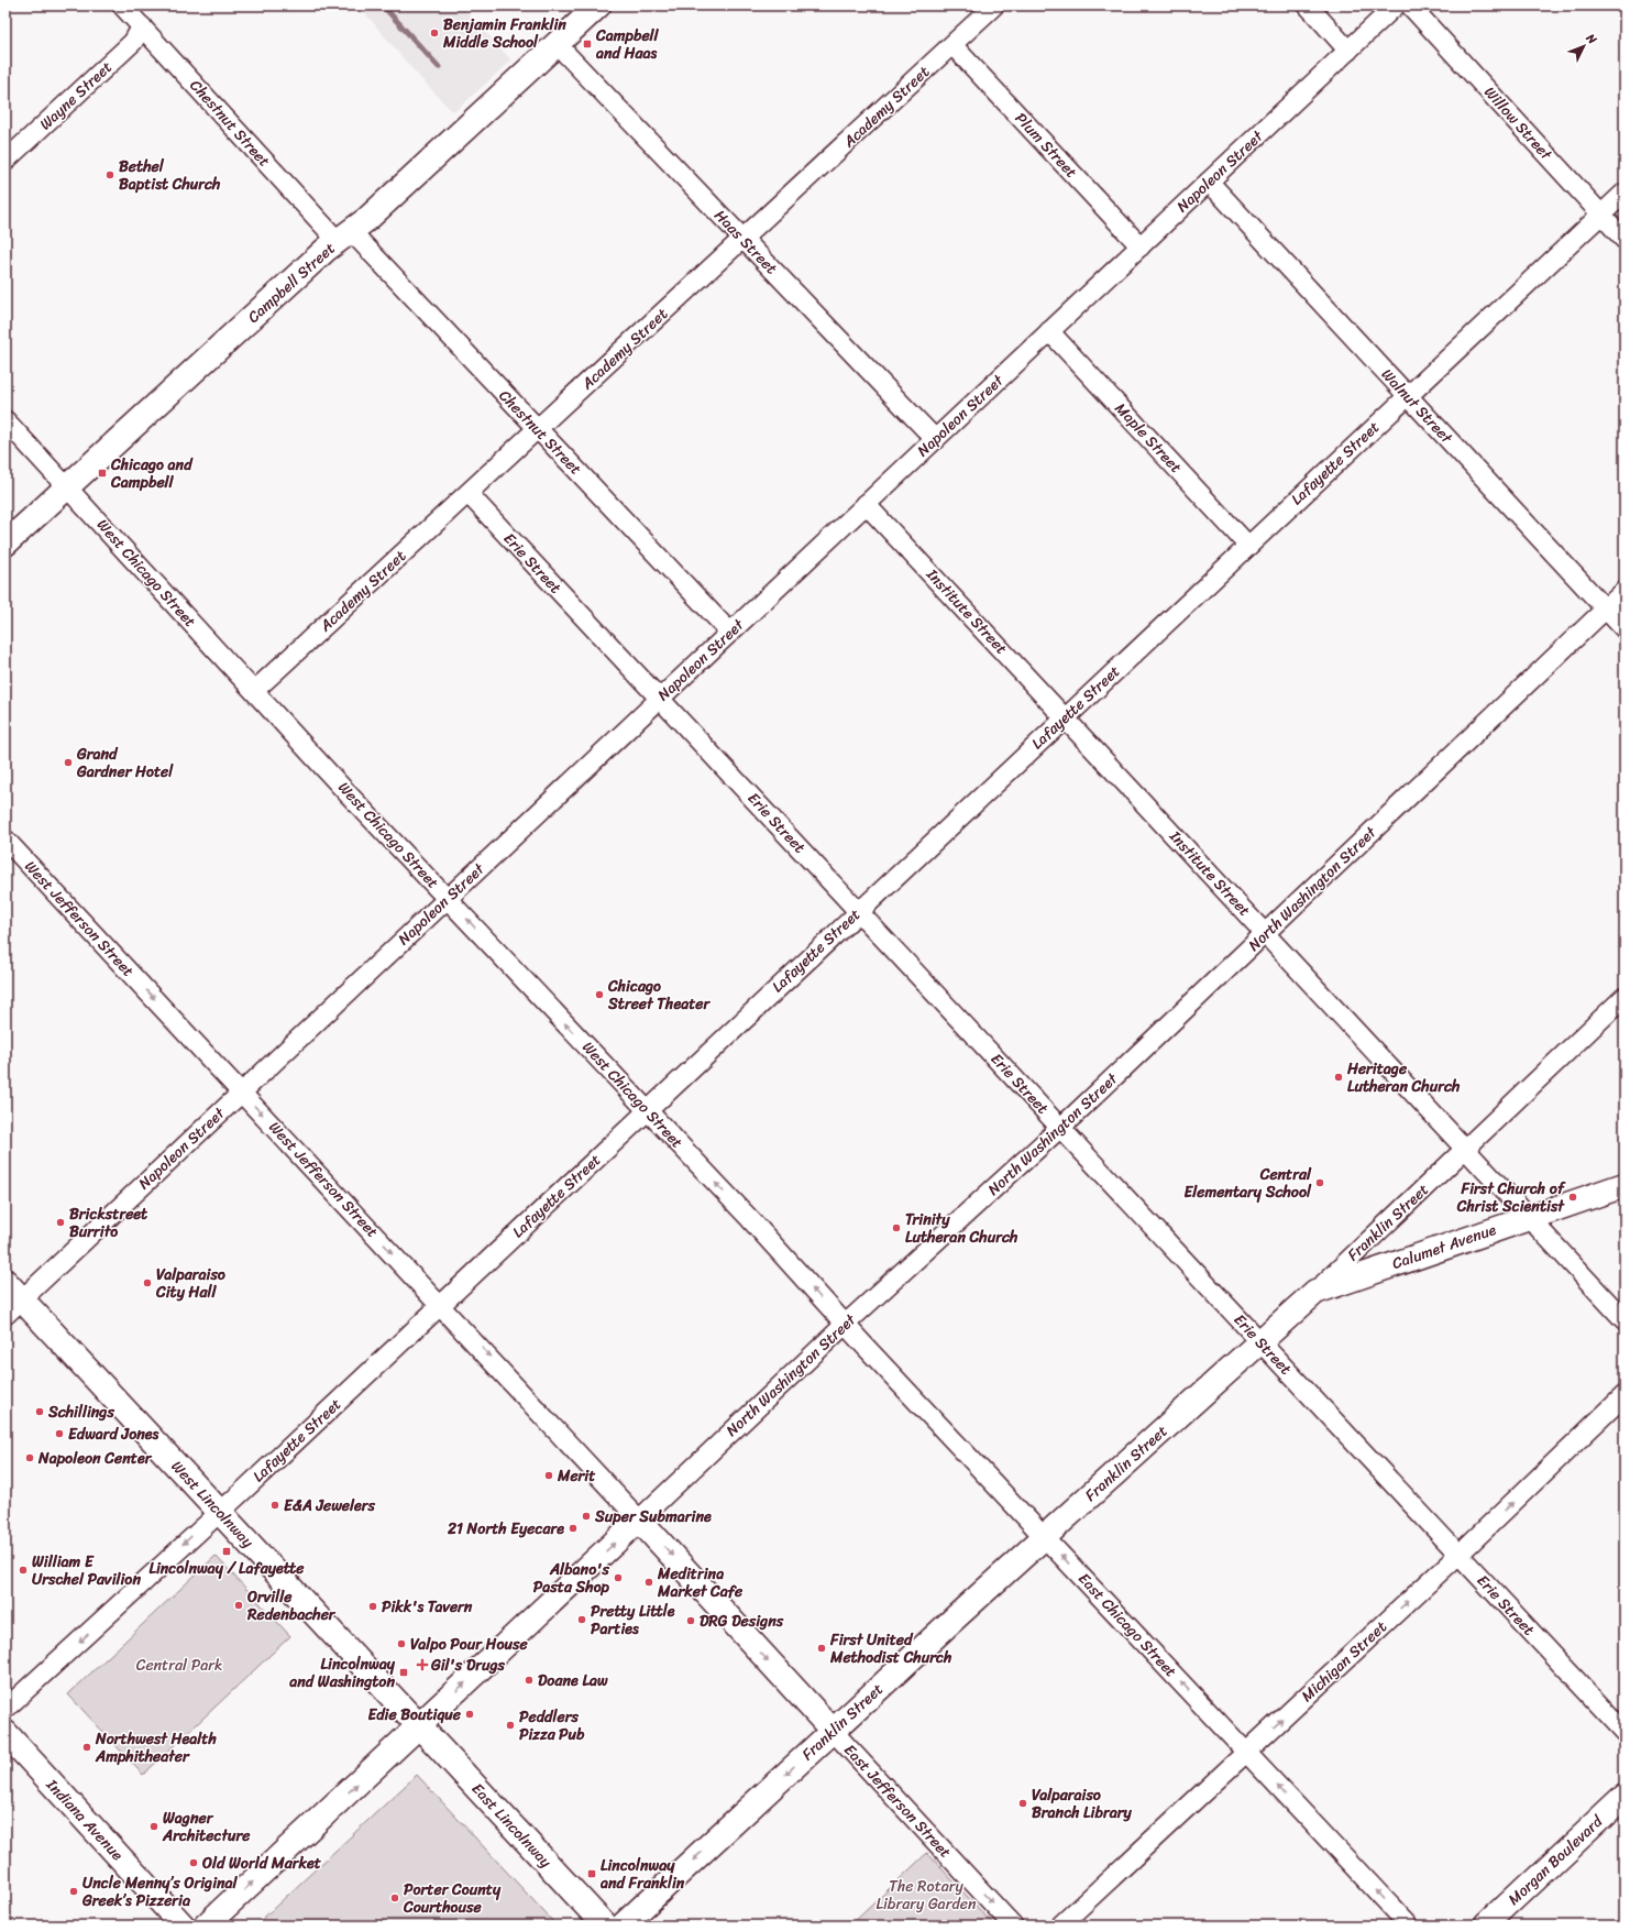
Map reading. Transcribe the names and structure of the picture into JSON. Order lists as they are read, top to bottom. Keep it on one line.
{"streets":{"main road":["Campbell Street","North Washington Street","Franklin Street","Calumet Avenue","West Lincolnway","East Jefferson Street","Indiana Avenue","East Lincolnway","Morgan Boulevard"],"street":["Wayne Street","Academy Street","Chestnut Street","Willow Street","Plum Street","Napoleon Street","Haas Street","Walnut Street","Maple Street","Lafayette Street","Erie Street","West Chicago Street","Institute Street","West Jefferson Street","East Chicago Street","Michigan Street"]},"crossings":[["Wayne Street","Chestnut Street"],["Academy Street","Chestnut Street"],["Academy Street","Plum Street"],["Academy Street","Haas Street"],["Academy Street","Erie Street"],["Academy Street","West Chicago Street"],["Chestnut Street","Napoleon Street"],["Chestnut Street","Campbell Street"],["Willow Street","Lafayette Street"],["Plum Street","Napoleon Street"],["Napoleon Street","Haas Street"],["Napoleon Street","Walnut Street"],["Napoleon Street","Maple Street"],["Napoleon Street","Erie Street"],["Napoleon Street","West Chicago Street"],["Napoleon Street","Institute Street"],["Napoleon Street","West Jefferson Street"],["Napoleon Street","West Lincolnway"],["Haas Street","Campbell Street"],["Campbell Street","West Chicago Street"],["Walnut Street","Lafayette Street"],["Walnut Street","North Washington Street"],["Maple Street","Lafayette Street"],["Lafayette Street","Erie Street"],["Lafayette Street","West Chicago Street"],["Lafayette Street","Institute Street"],["Lafayette Street","West Jefferson Street"],["Lafayette Street","West Lincolnway"],["Erie Street","North Washington Street"],["Erie Street","Franklin Street"],["Erie Street","Michigan Street"],["West Chicago Street","North Washington Street"],["West Chicago Street","East Chicago Street"],["Institute Street","North Washington Street"],["Institute Street","Franklin Street"],["Institute Street","Calumet Avenue"],["North Washington Street","West Jefferson Street"],["North Washington Street","West Lincolnway"],["North Washington Street","East Chicago Street"],["North Washington Street","East Jefferson Street"],["North Washington Street","East Lincolnway"],["West Jefferson Street","East Jefferson Street"],["Franklin Street","Calumet Avenue"],["Franklin Street","East Chicago Street"],["Franklin Street","East Jefferson Street"],["West Lincolnway","East Lincolnway"],["East Chicago Street","Michigan Street"]],"one_way":["West Chicago Street","West Jefferson Street","East Chicago Street","Michigan Street","East Jefferson Street"],"parks":["Central Park","The Rotary Library Garden"],"places":{"other":["Benjamin Franklin Middle School","Bethel Baptist Church","Grand Gardner Hotel","Chicago Street Theater","Heritage Lutheran Church","Central Elementary School","First Church of Christ Scientist","Brickstreet Burrito","Trinity Lutheran Church","Valparaiso City Hall","Schillings","Edward Jones","Napoleon Center","Merit","E&A Jewelers","Super Submarine","21 North Eyecare","William E Urschel Pavilion","Albano's Pasta Shop","Meditrina Market Cafe","Orville Redenbacher","Pikk's Tavern","Pretty Little Parties","DRG Designs","Valpo Pour House","First United Methodist Church","Doane Law","Edie Boutique","Peddlers Pizza Pub","Northwest Health Amphitheater","Valparaiso Branch Library","Wagner Architecture","Old World Market","Uncle Menny’s Original Greek’s Pizzeria","Porter County Courthouse"],"transit":["Campbell and Haas","Chicago and Campbell","Lincolnway / Lafayette","Lincolnway and Washington","Lincolnway and Franklin"],"health":["Gil's Drugs"]},"north":"top right"}
